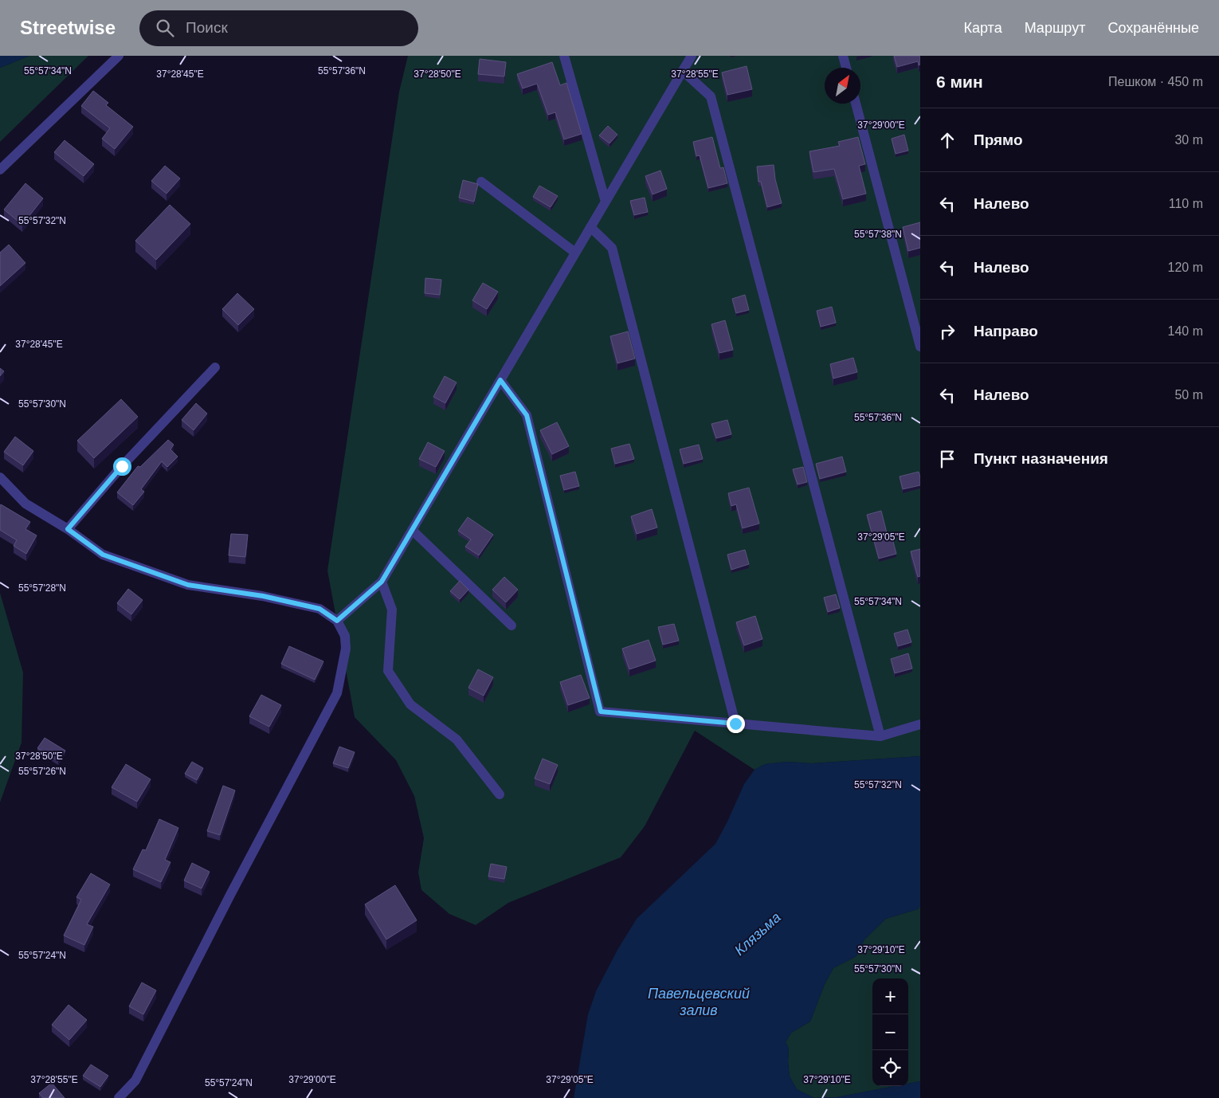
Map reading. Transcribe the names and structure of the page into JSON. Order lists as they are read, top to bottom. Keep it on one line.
{"water":["Клязьма","Павельцевский залив"],"north":"top right","page":{"header":"Streetwise","search":"Поиск","nav":["Карта","Маршрут","Сохранённые"],"heading":["6 мин","Пешком · 450 m"],"list":[["Прямо","30 m"],["Налево","110 m"],["Налево","120 m"],["Направо","140 m"],["Налево","50 m"],"Пункт назначения"],"map_buttons":["+","−"]},"coordinates":["55°57'34\"N","55°57'36\"N","37°28'50\"E","37°28'45\"E","37°28'55\"E","37°29'00\"E","55°57'32\"N","55°57'38\"N","55°57'30\"N","37°29'05\"E","55°57'28\"N","55°57'26\"N","37°29'10\"E","55°57'24\"N"]}
